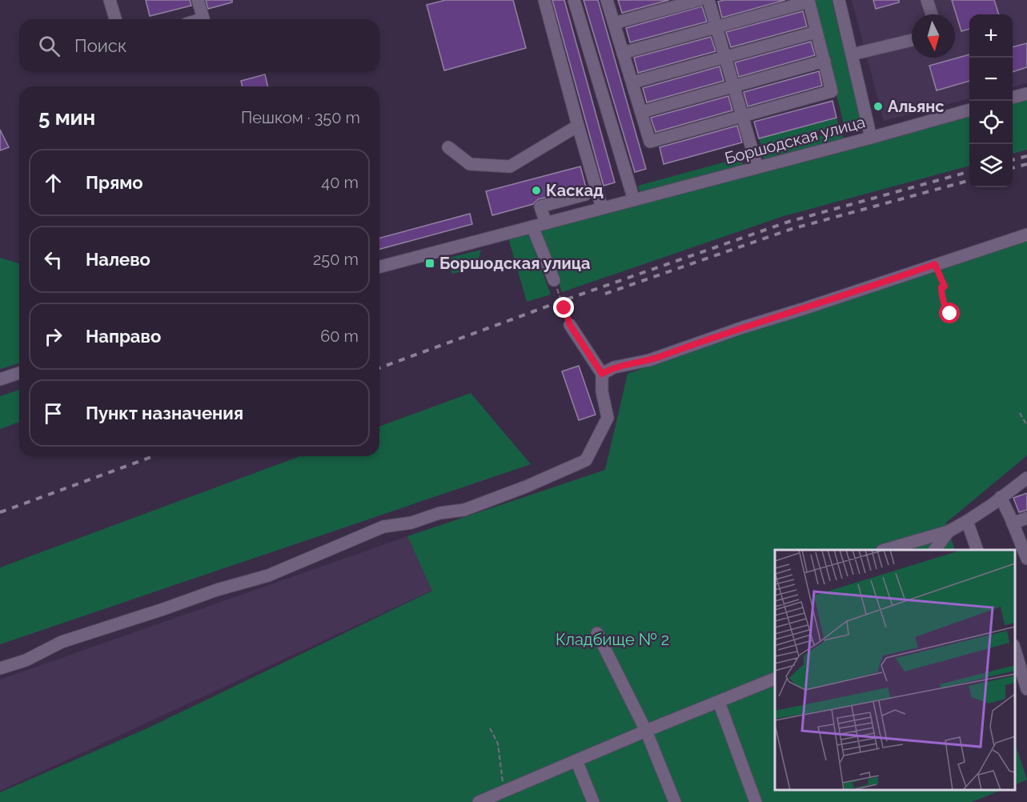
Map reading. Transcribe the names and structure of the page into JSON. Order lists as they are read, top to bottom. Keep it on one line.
{"streets":{"street":["Боршодская улица"]},"parks":["Кладбище № 2"],"places":{"other":["Альянс","Каскад"],"transit":["Боршодская улица"]},"north":"bottom","page":{"map_buttons":["+","−"],"search":"Поиск","heading":["5 мин","Пешком · 350 m"],"list":[["Прямо","40 m"],["Налево","250 m"],["Направо","60 m"],"Пункт назначения"]}}
